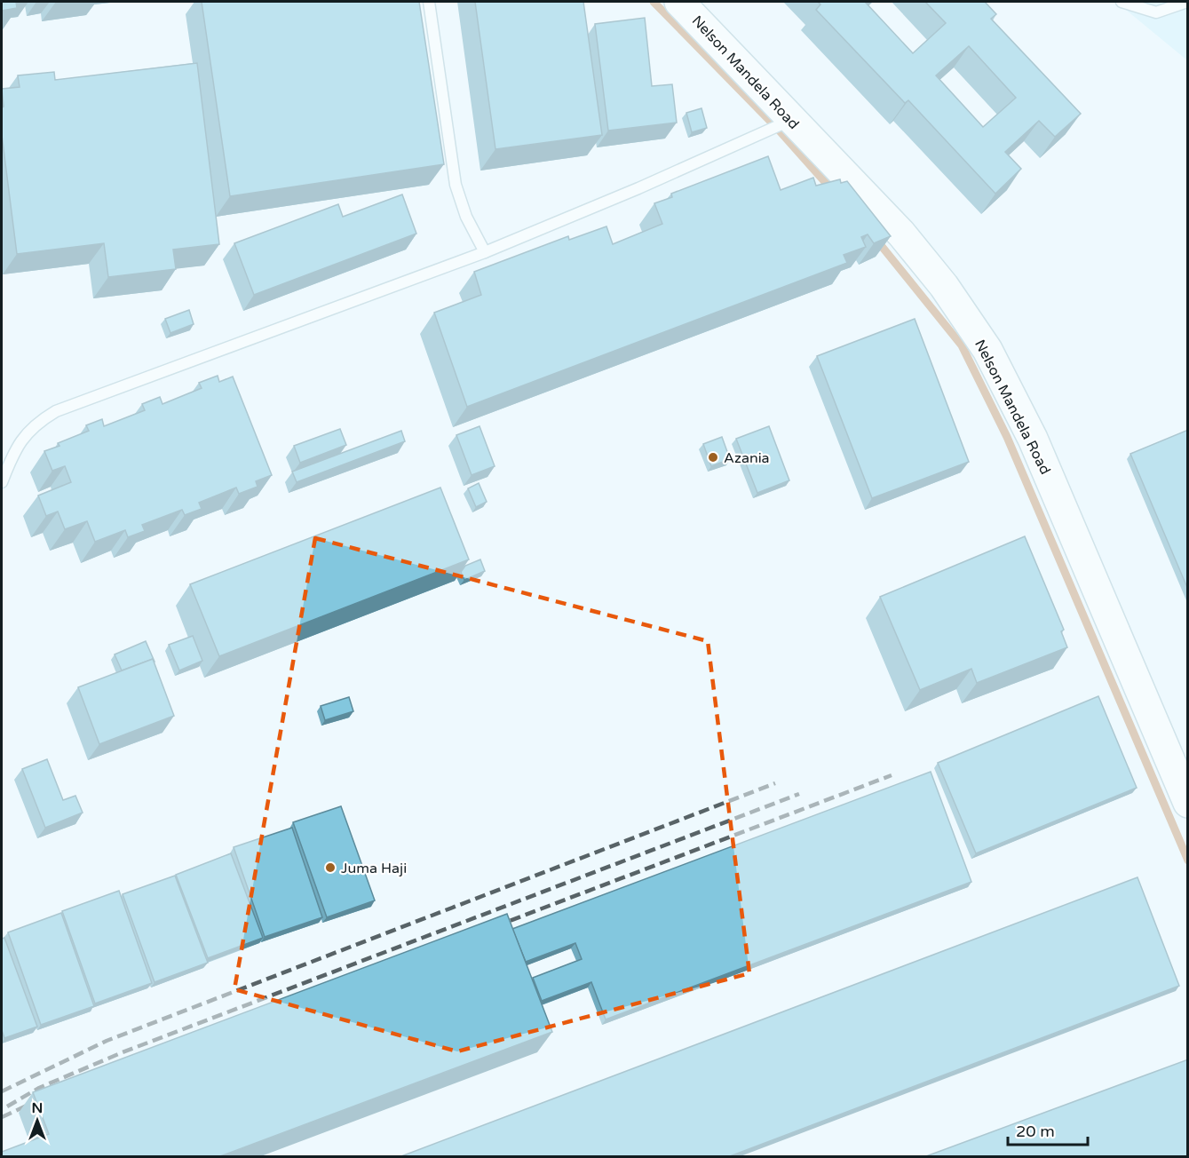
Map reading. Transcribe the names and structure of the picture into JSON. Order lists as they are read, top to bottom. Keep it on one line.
{"streets":{"main road":["Nelson Mandela Road"]},"places":["Azania","Juma Haji"],"scale_bar":"20 m","north":"top"}
